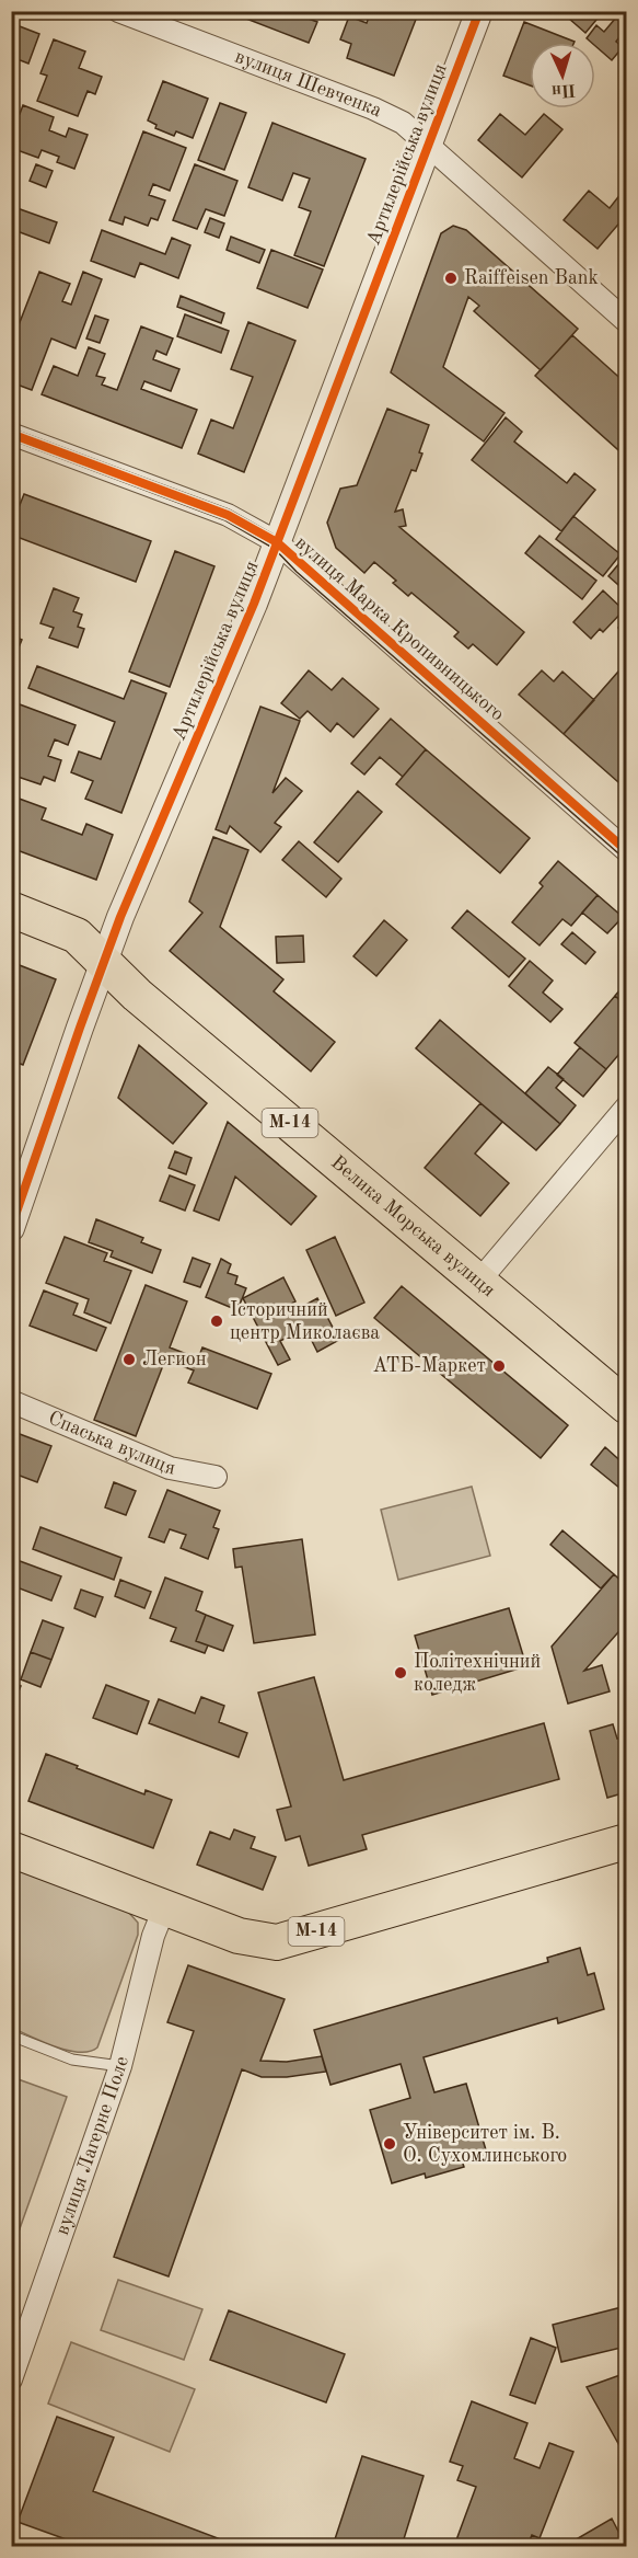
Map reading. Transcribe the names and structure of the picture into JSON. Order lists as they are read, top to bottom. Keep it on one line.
{"streets":{"highway":["М-14","Велика Морська вулиця"],"street":["вулиця Шевченка","Артилерійська вулиця","вулиця Марка Кропивницького","Спаська вулиця","вулиця Лагерне Поле"]},"crossings":[["вулиця Шевченка","Артилерійська вулиця"],["Артилерійська вулиця","вулиця Марка Кропивницького"],["Артилерійська вулиця","Велика Морська вулиця"],["М-14","вулиця Лагерне Поле"]],"places":["Raiffeisen Bank","Історичний центр Миколаєва","Легион","АТБ-Маркет","Політехнічний коледж","Університет ім. В. О. Сухомлинського"],"north":"bottom"}
